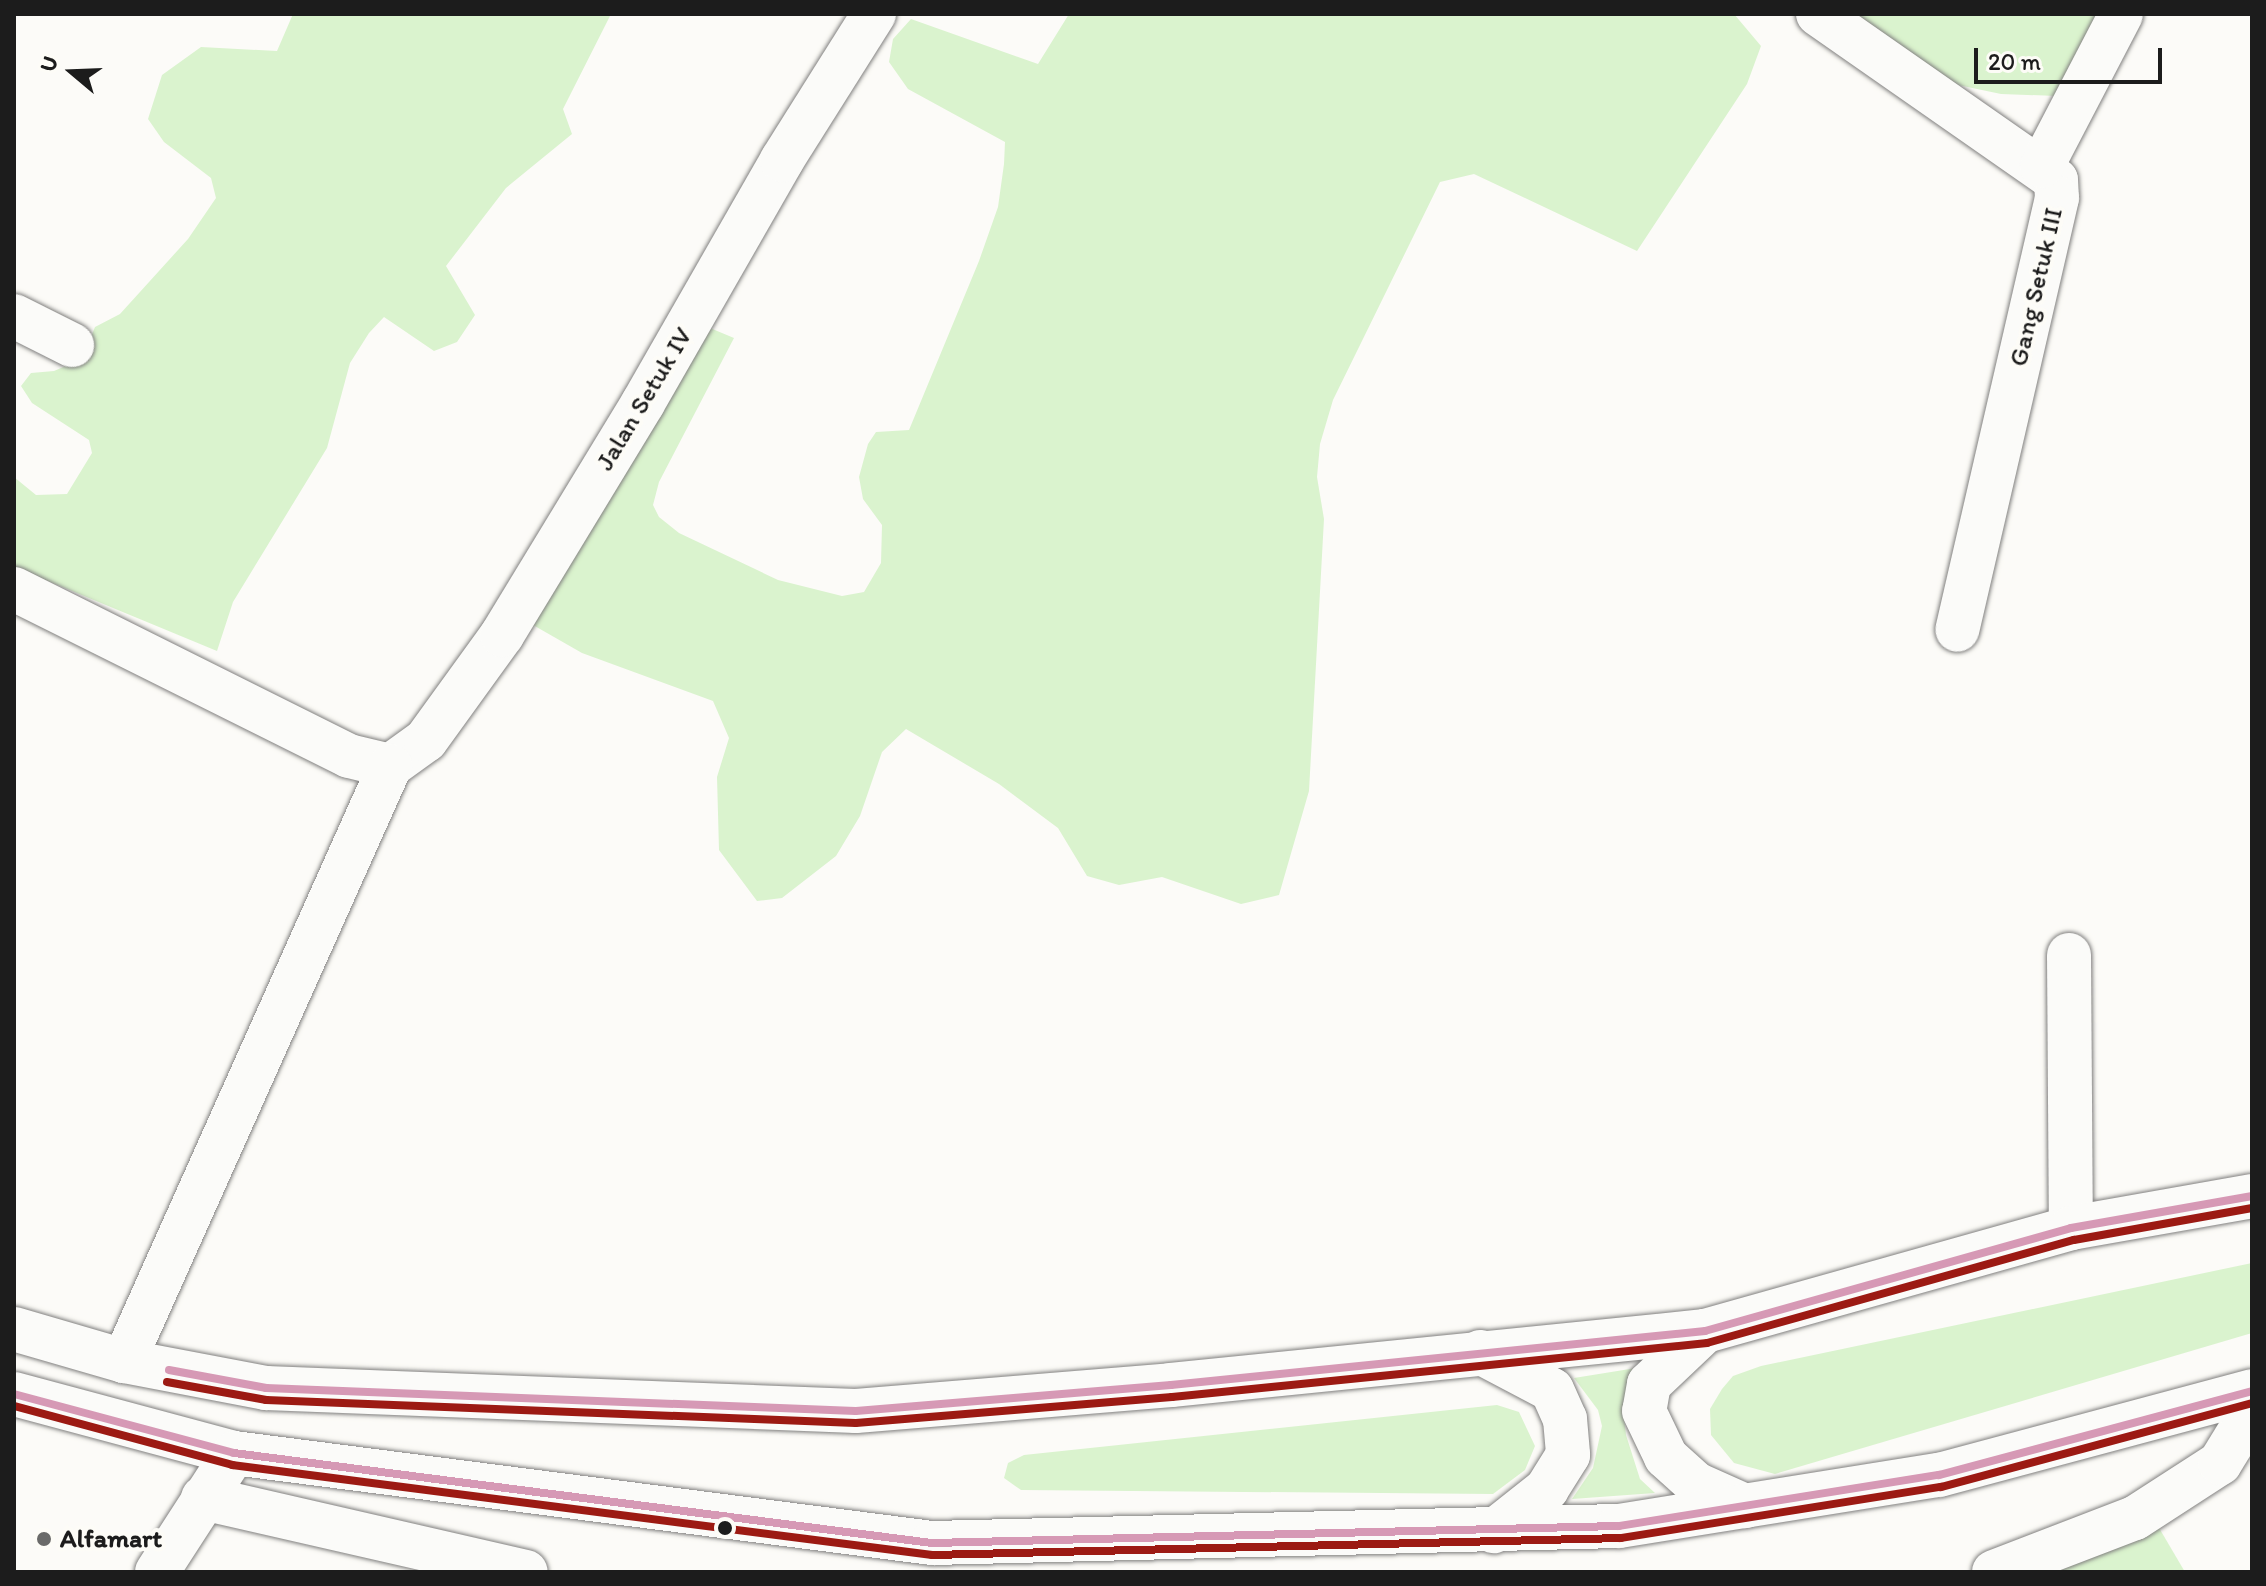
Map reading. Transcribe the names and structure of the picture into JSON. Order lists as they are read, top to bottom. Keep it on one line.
{"streets":{"main road":["Gang Setuk III","Jalan Setuk IV"]},"places":["Alfamart"],"scale_bar":"20 m","north":"left"}
